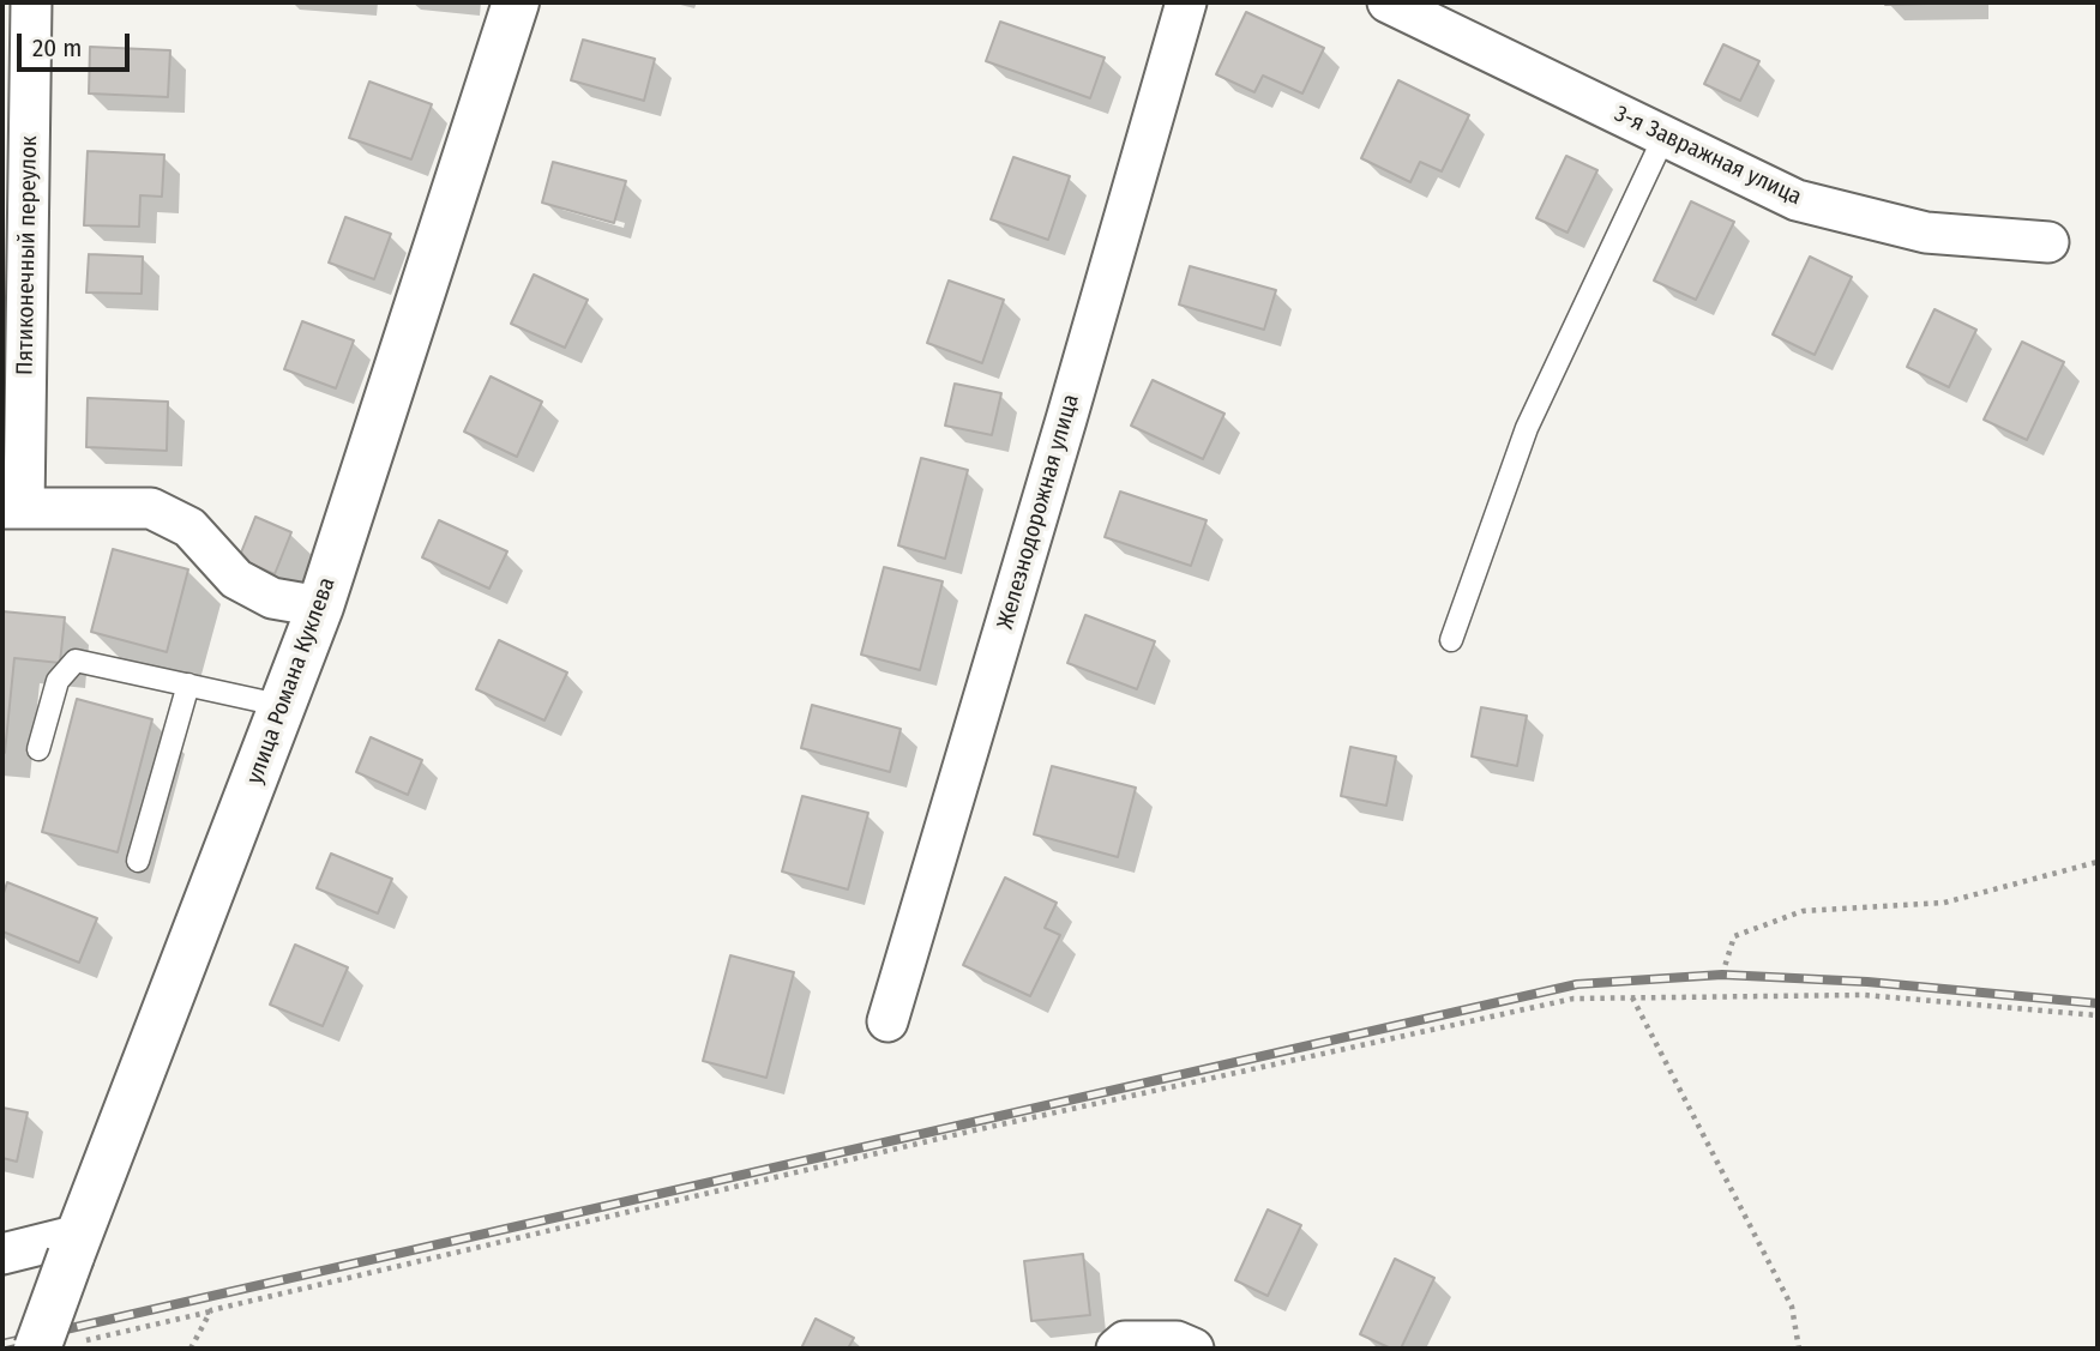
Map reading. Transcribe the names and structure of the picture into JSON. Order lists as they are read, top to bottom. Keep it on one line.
{"streets":{"street":["3-я Завражная улица","Пятиконечный переулок","Железнодорожная улица","улица Романа Куклева"]},"scale_bar":"20 m"}
